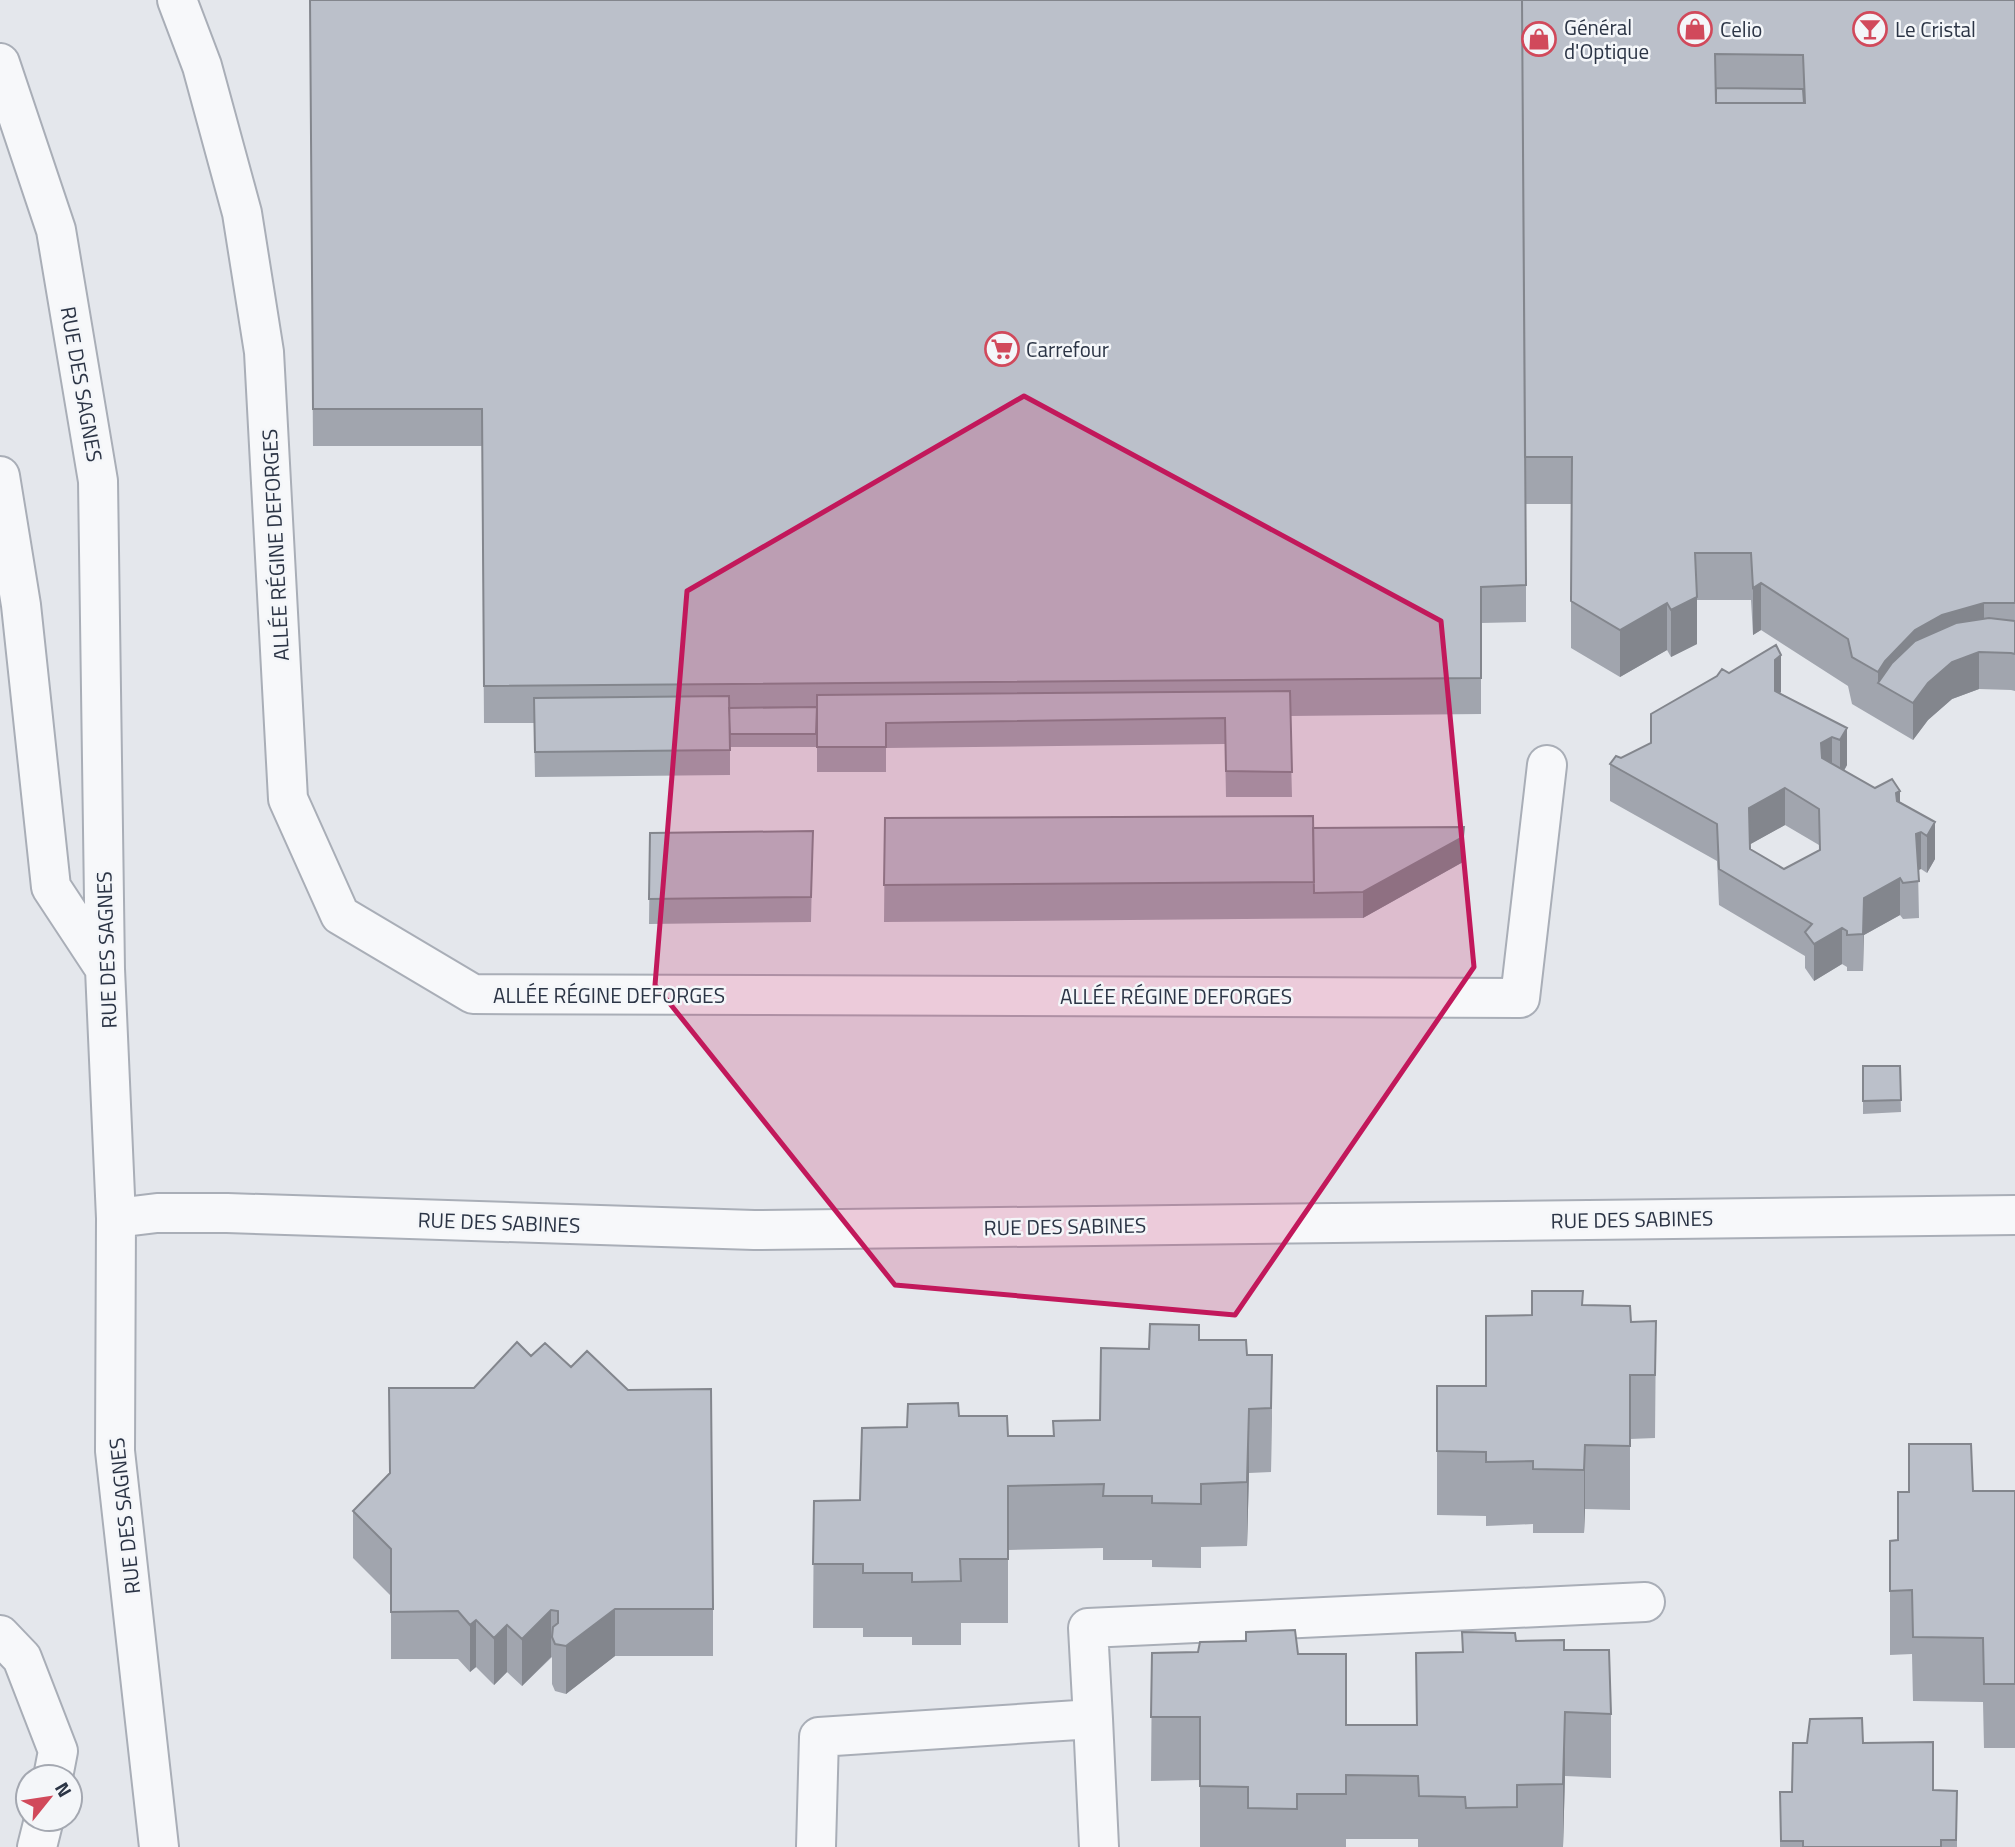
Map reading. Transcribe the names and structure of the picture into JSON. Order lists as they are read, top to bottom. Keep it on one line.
{"streets":{"street":["RUE DES SAGNES","ALLÉE RÉGINE DEFORGES","RUE DES SABINES"]},"crossings":[["RUE DES SAGNES","RUE DES SABINES"]],"places":{"shop":["Celio","Général d'Optique"],"bar":["Le Cristal"],"supermarket":["Carrefour"]},"north":"top right"}
